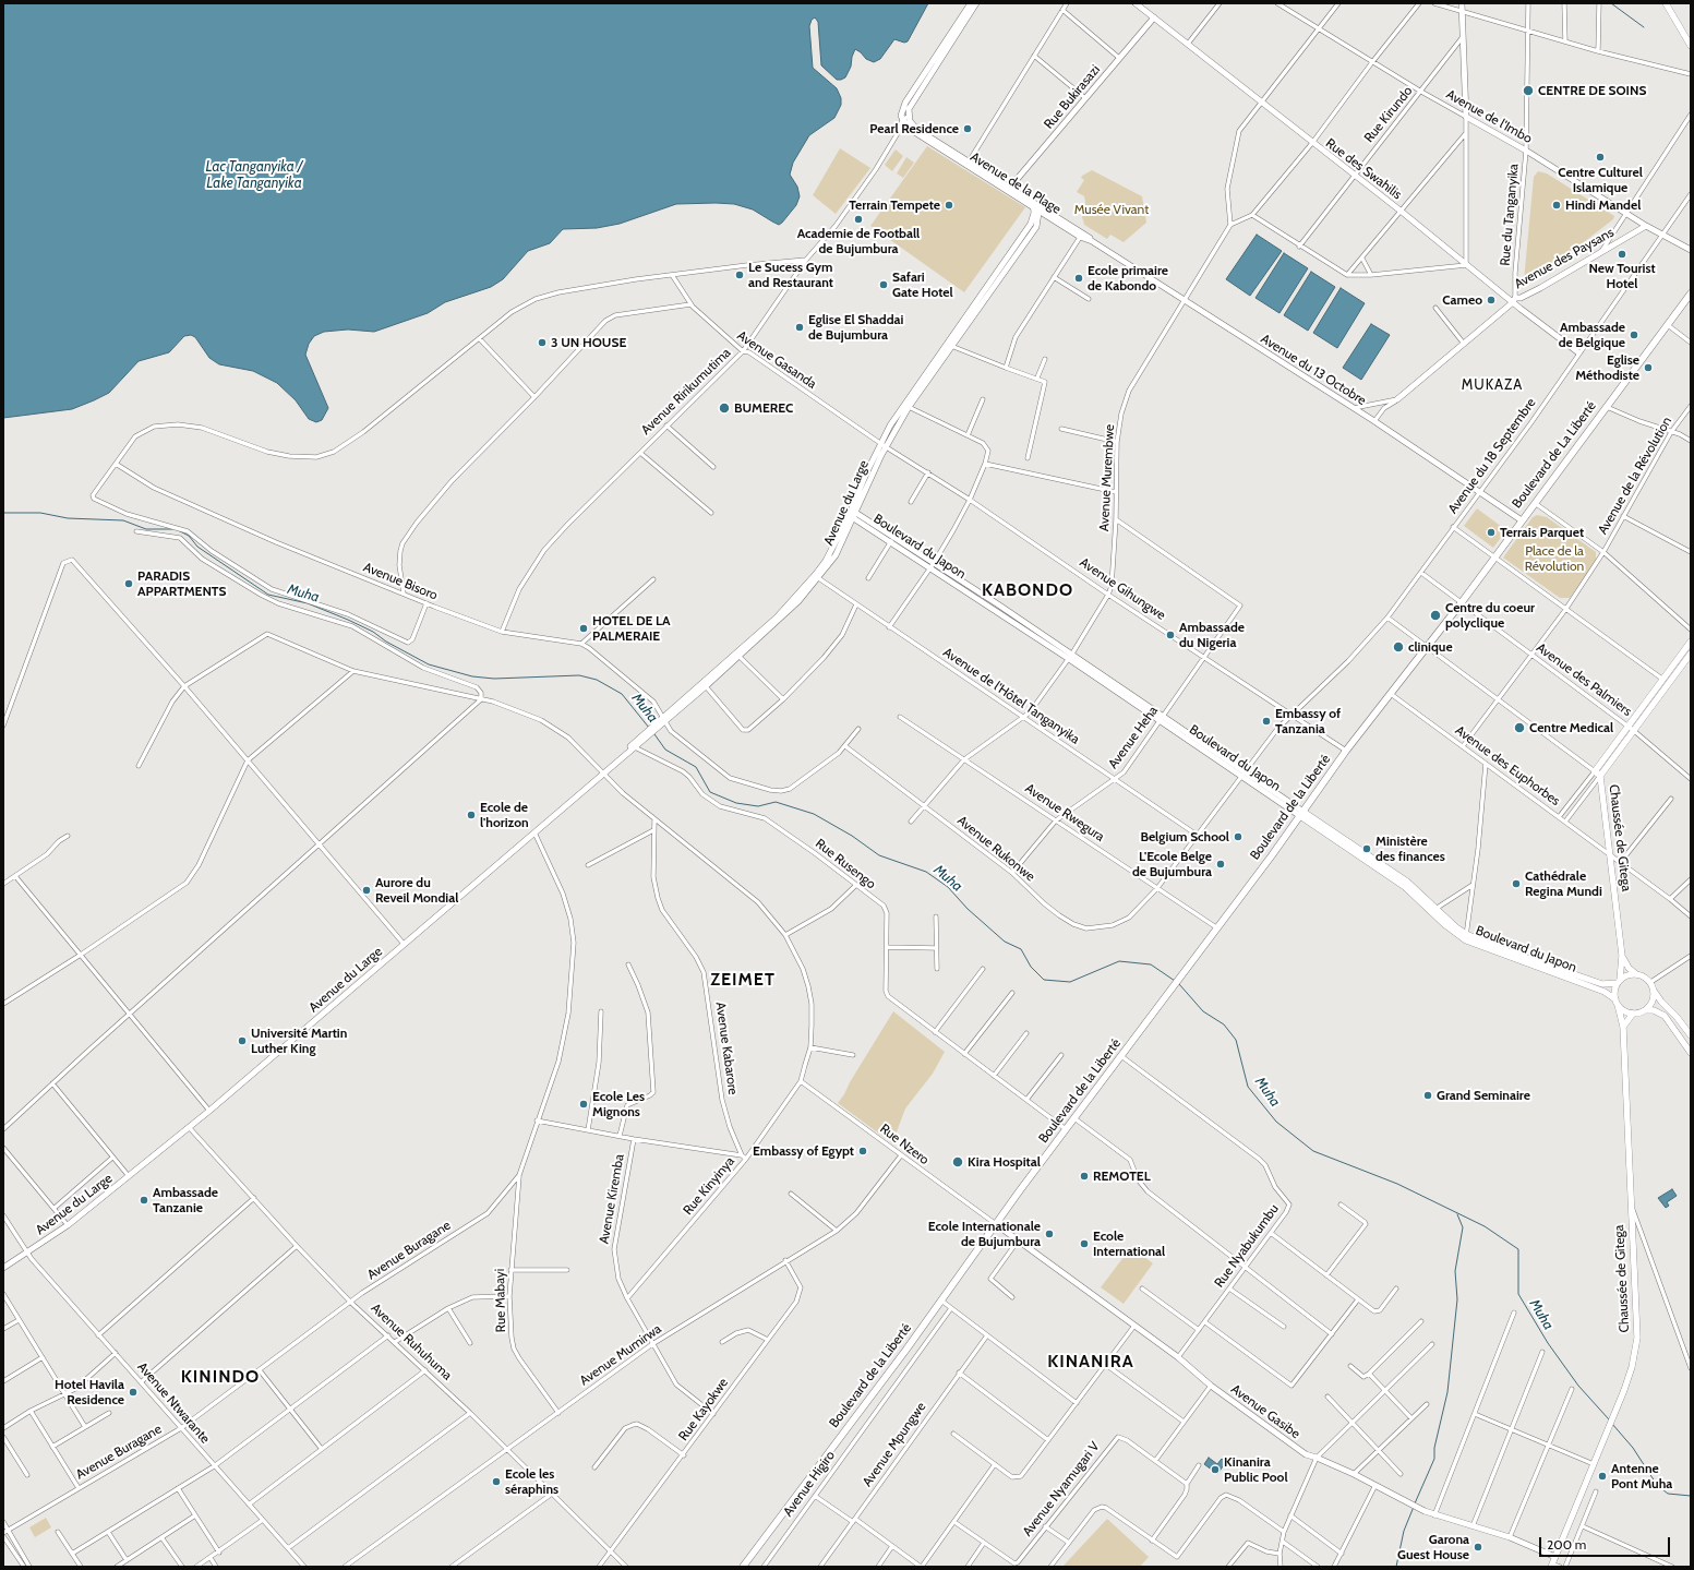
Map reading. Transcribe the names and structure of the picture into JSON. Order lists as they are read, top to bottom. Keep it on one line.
{"streets":{"highway":["Boulevard de La Liberté","Boulevard de la Liberté"],"main road":["Rue Bukirasazi","Avenue de l'Imbo","Rue des Swahilis","Avenue de la Plage","Avenue des Paysans","Avenue du 13 Octobre","Avenue du Large","Boulevard du Japon","Chaussée de Gitega","Avenue Gasibe"],"street":["Rue Kirundo","Rue du Tanganyika","Avenue Gasanda","Avenue Ririkumutima","Avenue du 18 Septembre","Avenue de la Révolution","Avenue Murembwe","Avenue Bisoro","Avenue Gihungwe","Avenue des Palmiers","Avenue de l'Hôtel Tanganyika","Avenue Heha","Avenue des Euphorbes","Avenue Rwegura","Avenue Rukonwe","Rue Rusengo","Avenue Kabarore","Rue Nzero","Rue Kinyinya","Avenue Kiremba","Rue Nyabukumbu","Avenue Buragane","Rue Mabayi","Avenue Ruhuhuma","Avenue Mumirwa","Avenue Ntwarante","Rue Kayokwe","Avenue Mpungwe","Avenue Higiro","Avenue Nyamugari V"]},"crossings":[["Rue Bukirasazi","Rue des Swahilis"],["Rue Bukirasazi","Avenue de la Plage"],["Rue Kirundo","Avenue de l'Imbo"],["Rue Kirundo","Rue des Swahilis"],["Avenue de l'Imbo","Rue du Tanganyika"],["Avenue de l'Imbo","Avenue des Paysans"],["Avenue de l'Imbo","Avenue du 18 Septembre"],["Rue des Swahilis","Rue du Tanganyika"],["Rue des Swahilis","Avenue des Paysans"],["Rue des Swahilis","Avenue du 18 Septembre"],["Avenue de la Plage","Avenue du 13 Octobre"],["Avenue de la Plage","Avenue Ririkumutima"],["Avenue de la Plage","Avenue du Large"],["Rue du Tanganyika","Avenue des Paysans"],["Avenue des Paysans","Avenue du 13 Octobre"],["Avenue Gasanda","Avenue Ririkumutima"],["Avenue Gasanda","Avenue du Large"],["Avenue Gasanda","Avenue Gihungwe"],["Avenue du 13 Octobre","Boulevard de La Liberté"],["Avenue du 13 Octobre","Avenue du 18 Septembre"],["Avenue du 13 Octobre","Avenue Murembwe"],["Avenue Ririkumutima","Avenue Bisoro"],["Boulevard de La Liberté","Avenue des Palmiers"],["Boulevard de La Liberté","Avenue des Euphorbes"],["Boulevard de La Liberté","Boulevard de la Liberté"],["Avenue du 18 Septembre","Boulevard du Japon"],["Avenue du 18 Septembre","Avenue Gihungwe"],["Avenue du 18 Septembre","Avenue des Palmiers"],["Avenue du 18 Septembre","Avenue Rukonwe"],["Avenue de la Révolution","Avenue des Palmiers"],["Avenue de la Révolution","Avenue des Euphorbes"],["Avenue Murembwe","Avenue Gihungwe"],["Avenue Murembwe","Avenue Heha"],["Avenue du Large","Boulevard du Japon"],["Avenue du Large","Avenue Bisoro"],["Avenue du Large","Avenue Gihungwe"],["Avenue du Large","Avenue de l'Hôtel Tanganyika"],["Avenue du Large","Rue Rusengo"],["Avenue du Large","Rue Kinyinya"],["Avenue du Large","Avenue Buragane"],["Avenue du Large","Avenue Ruhuhuma"],["Avenue du Large","Avenue Ntwarante"],["Boulevard du Japon","Avenue Heha"],["Boulevard du Japon","Boulevard de la Liberté"],["Boulevard du Japon","Chaussée de Gitega"],["Boulevard du Japon","Avenue Rukonwe"],["Avenue Bisoro","Avenue Rukonwe"],["Avenue Gihungwe","Avenue Heha"],["Avenue Gihungwe","Boulevard de la Liberté"],["Avenue de l'Hôtel Tanganyika","Avenue Heha"],["Avenue de l'Hôtel Tanganyika","Avenue Rukonwe"],["Avenue Heha","Avenue Rwegura"],["Avenue Heha","Avenue Rukonwe"],["Avenue des Euphorbes","Boulevard de la Liberté"],["Avenue des Euphorbes","Chaussée de Gitega"],["Boulevard de la Liberté","Avenue Rwegura"],["Boulevard de la Liberté","Rue Rusengo"],["Boulevard de la Liberté","Rue Nzero"],["Boulevard de la Liberté","Rue Nyabukumbu"],["Boulevard de la Liberté","Avenue Gasibe"],["Avenue Rwegura","Avenue Rukonwe"],["Chaussée de Gitega","Avenue Gasibe"],["Avenue Kabarore","Rue Kinyinya"],["Rue Nzero","Rue Kinyinya"],["Rue Nzero","Avenue Mumirwa"],["Rue Nzero","Avenue Gasibe"],["Rue Kinyinya","Avenue Kiremba"],["Avenue Kiremba","Avenue Mumirwa"],["Avenue Kiremba","Rue Kayokwe"],["Rue Nyabukumbu","Avenue Gasibe"],["Avenue Buragane","Rue Mabayi"],["Avenue Buragane","Avenue Ruhuhuma"],["Avenue Buragane","Avenue Ntwarante"],["Rue Mabayi","Avenue Mumirwa"],["Avenue Ruhuhuma","Avenue Mumirwa"],["Avenue Ruhuhuma","Rue Kayokwe"],["Avenue Mumirwa","Rue Kayokwe"]],"districts":["MUKAZA","KABONDO","ZEIMET","KINANIRA","KININDO"],"water":["Lac Tanganyika / Lake Tanganyika","Muha"],"parks":["Musée Vivant","Place de la Révolution"],"places":["CENTRE DE SOINS","Pearl Residence","Centre Culturel Islamique","Terrain Tempete","Hindi Mandel","Academie de Football de Bujumbura","New Tourist Hotel","Le Sucess Gym and Restaurant","Ecole primaire de Kabondo","Safari Gate Hotel","Cameo","Eglise El Shaddai de Bujumbura","Ambassade de Belgique","3 UN HOUSE","Eglise Méthodiste","BUMEREC","Terrais Parquet","PARADIS APPARTMENTS","Centre du coeur polyclique","HOTEL DE LA PALMERAIE","Ambassade du Nigeria","clinique","Embassy of Tanzania","Centre Medical","Ecole de l'horizon","Belgium School","Ministère des finances","L'Ecole Belge de Bujumbura","Cathédrale Regina Mundi","Aurore du Reveil Mondial","Université Martin Luther King","Grand Seminaire","Ecole Les Mignons","Embassy of Egypt","Kira Hospital","REMOTEL","Ambassade Tanzanie","Ecole Internationale de Bujumbura","Ecole International","Hotel Havila Residence","Kinanira Public Pool","Antenne Pont Muha","Ecole les séraphins","Garona Guest House"],"scale_bar":"200 m"}
